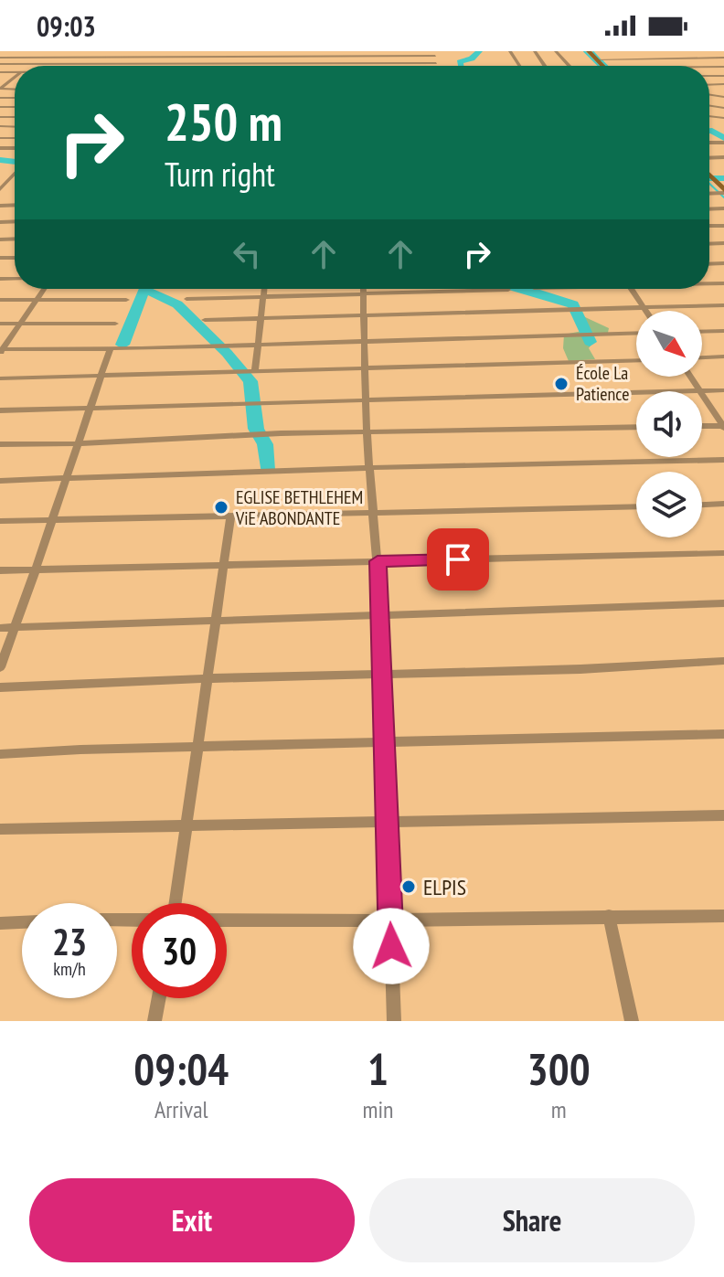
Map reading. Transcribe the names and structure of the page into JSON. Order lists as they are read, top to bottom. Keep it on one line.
{"places":["École La Patience","EGLISE BETHLEHEM ViE ABONDANTE","ELPIS"],"north":"bottom right","page":{"status":"09:03","turn":["250 m","Turn right"],"speed":"23 km/h","limit":"30","eta":["09:04","Arrival","1","min","300","m"],"buttons":["Exit","Share"]}}
